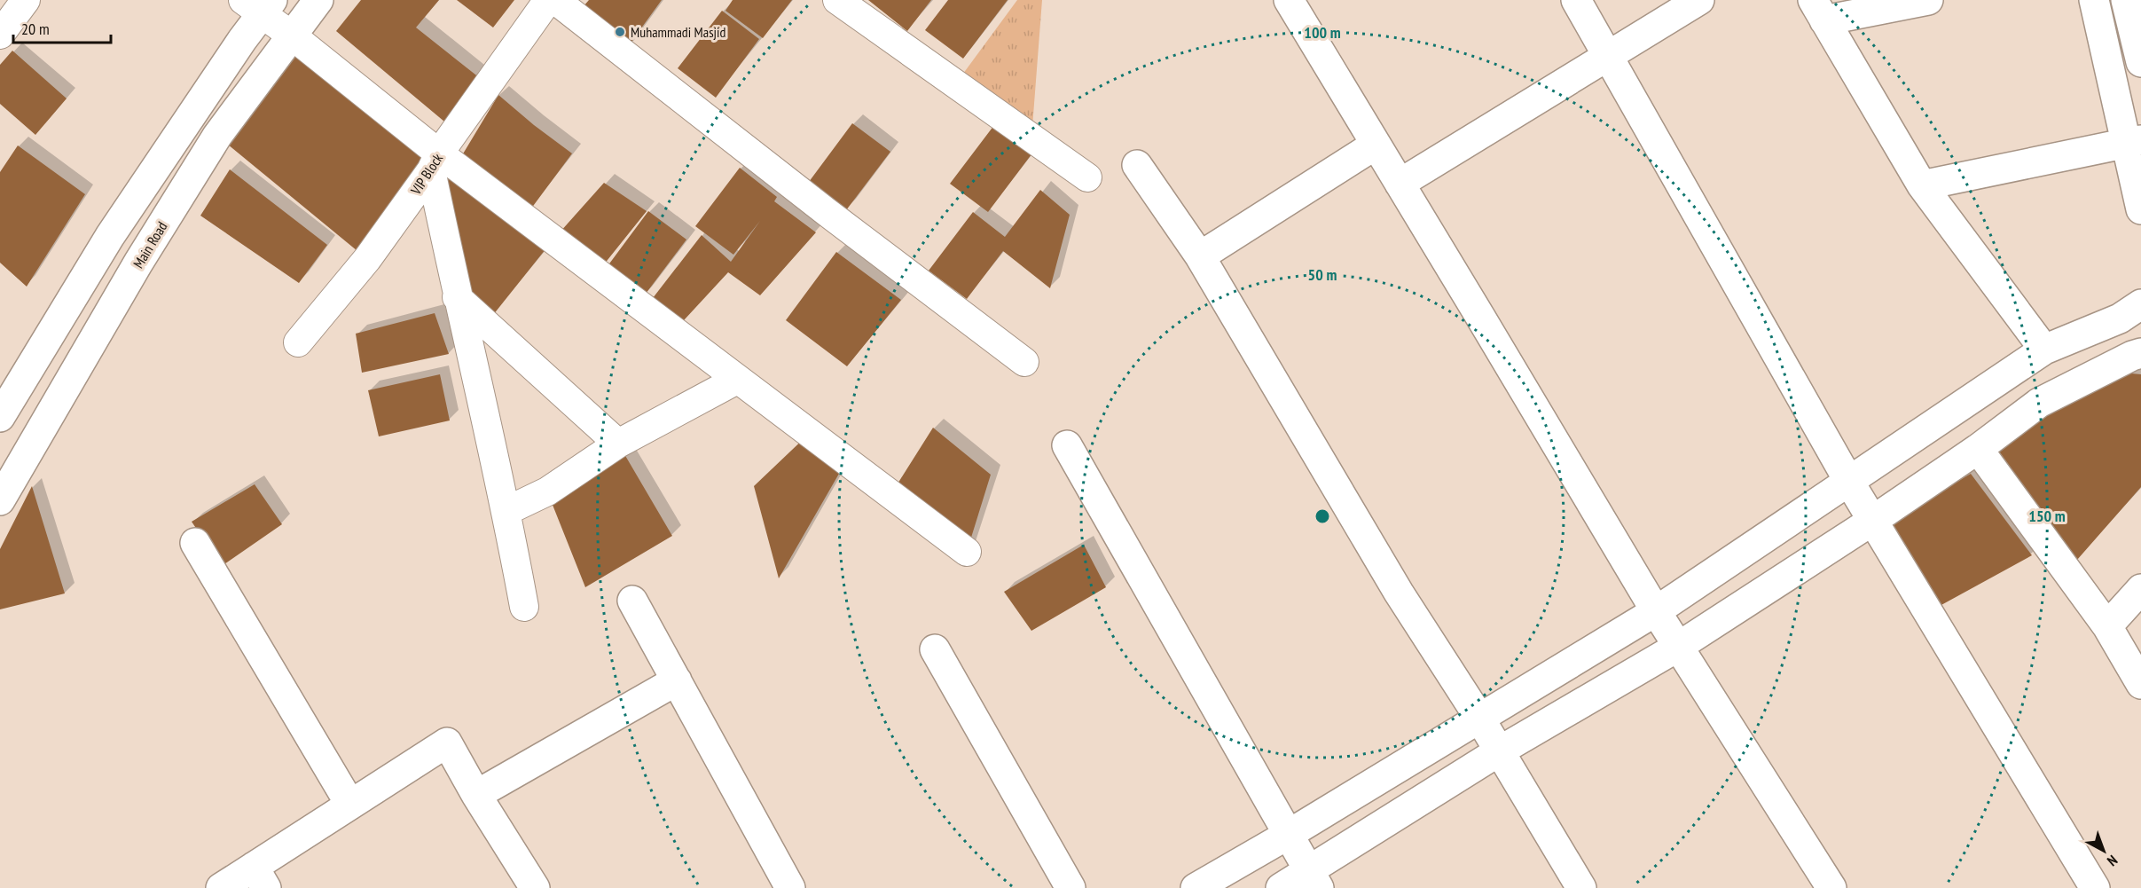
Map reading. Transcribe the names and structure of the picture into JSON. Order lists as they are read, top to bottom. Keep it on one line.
{"streets":{"street":["VIP Block","Main Road"]},"places":["Muhammadi Masjid"],"scale_bar":"20 m","north":"bottom right","rings":["100 m","50 m","150 m"]}
